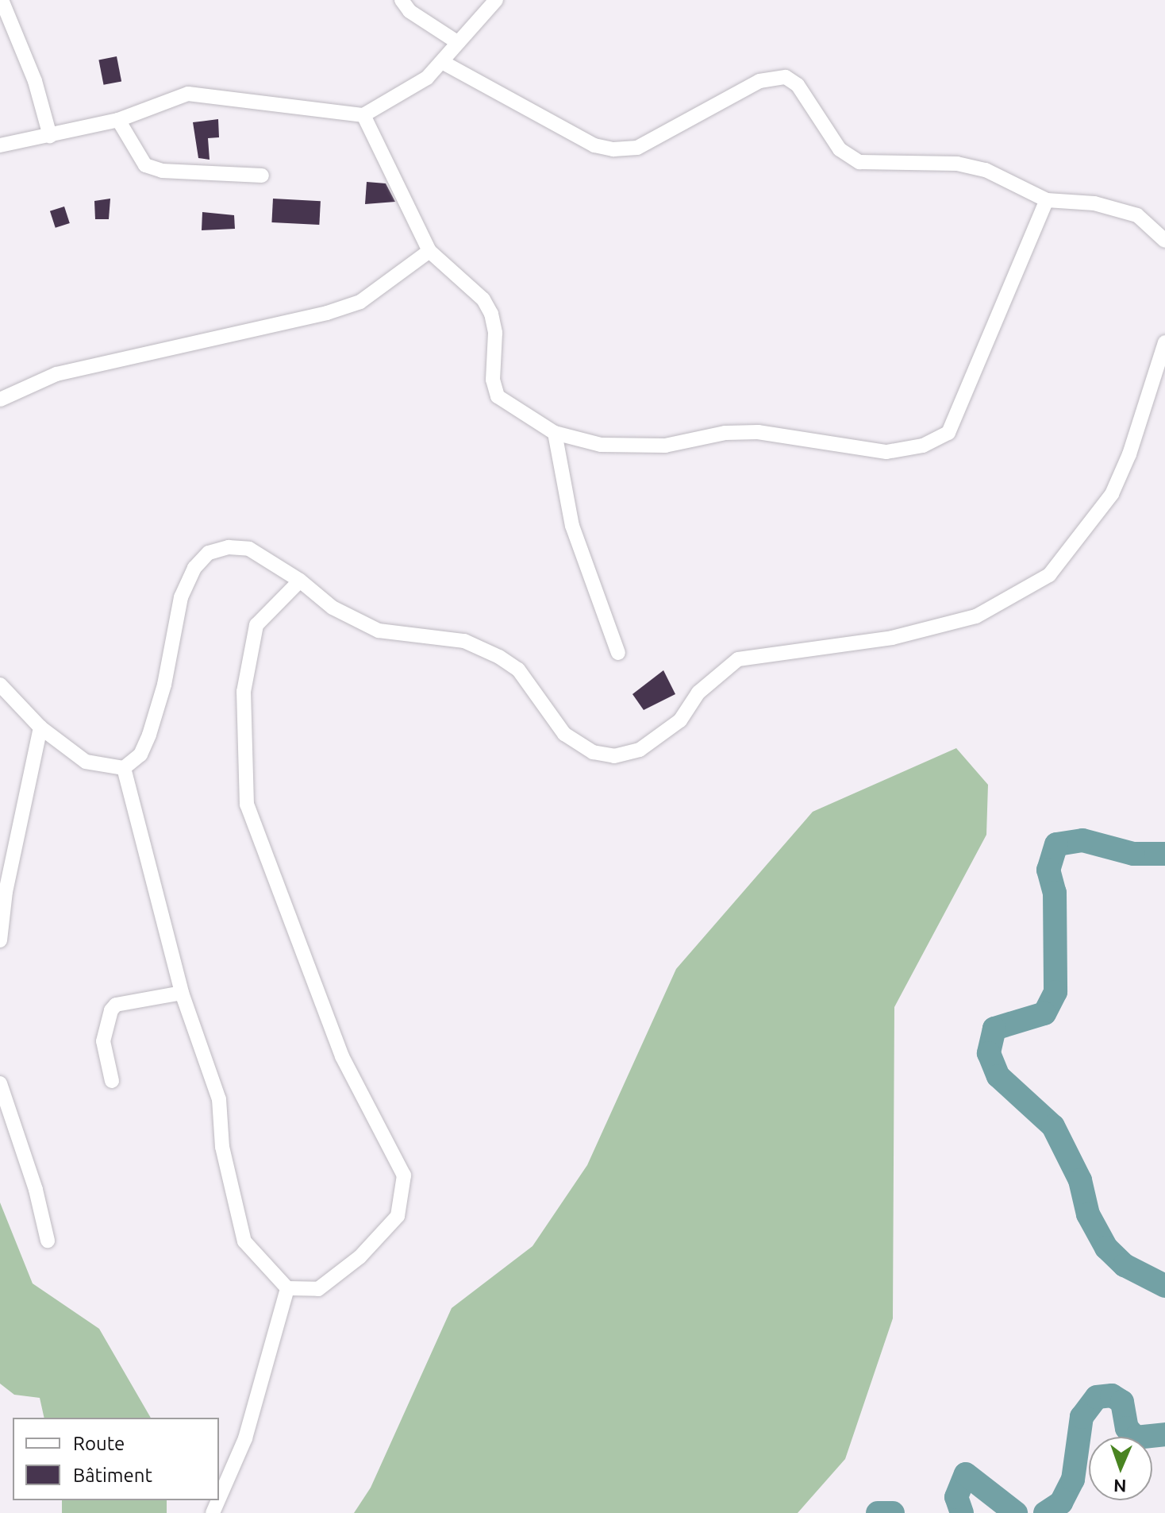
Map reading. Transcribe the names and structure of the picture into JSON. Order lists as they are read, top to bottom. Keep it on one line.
{"legend":["Route","Bâtiment"],"north":"bottom"}
